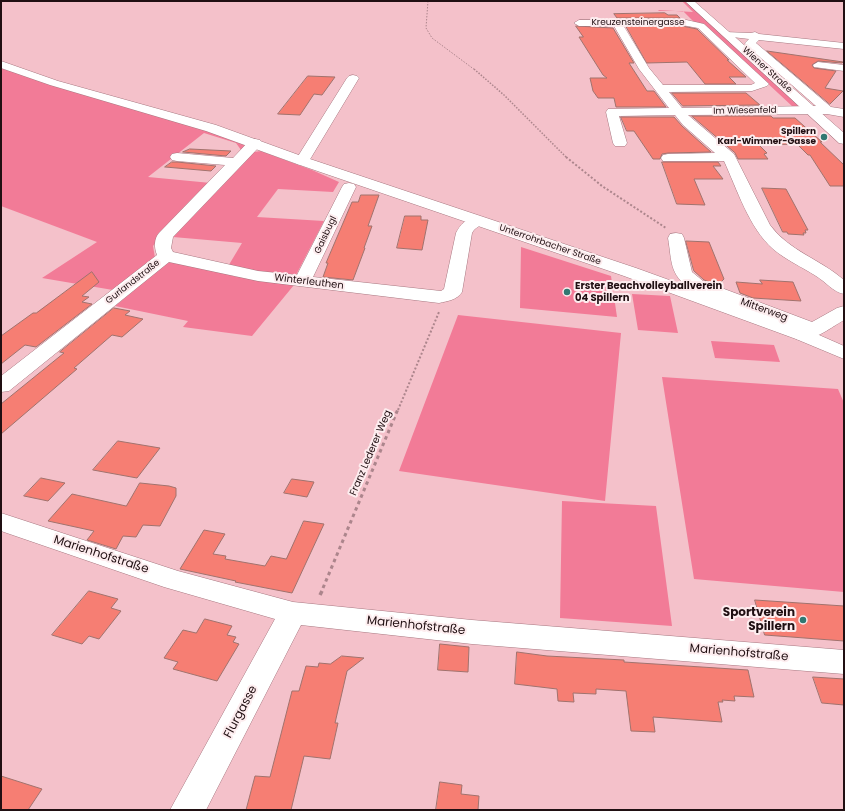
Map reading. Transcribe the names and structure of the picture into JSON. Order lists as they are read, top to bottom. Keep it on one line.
{"streets":{"street":["Kreuzensteinergasse","Wiener Straße","Im Wiesenfeld","Gaisbugl","Unterrohrbacher Straße","Gurlandstraße","Winterleuthen","Mitterweg","Marienhofstraße","Flurgasse"],"path":["Franz Lederer Weg"]},"crossings":[["Kreuzensteinergasse","Wiener Straße"],["Wiener Straße","Im Wiesenfeld"],["Gaisbugl","Winterleuthen"],["Unterrohrbacher Straße","Gurlandstraße"],["Unterrohrbacher Straße","Mitterweg"],["Gurlandstraße","Winterleuthen"],["Winterleuthen","Franz Lederer Weg"],["Franz Lederer Weg","Marienhofstraße"],["Franz Lederer Weg","Flurgasse"],["Marienhofstraße","Flurgasse"]],"places":["Spillern Karl-Wimmer-Gasse","Erster Beachvolleyballverein 04 Spillern","Sportverein Spillern"]}
